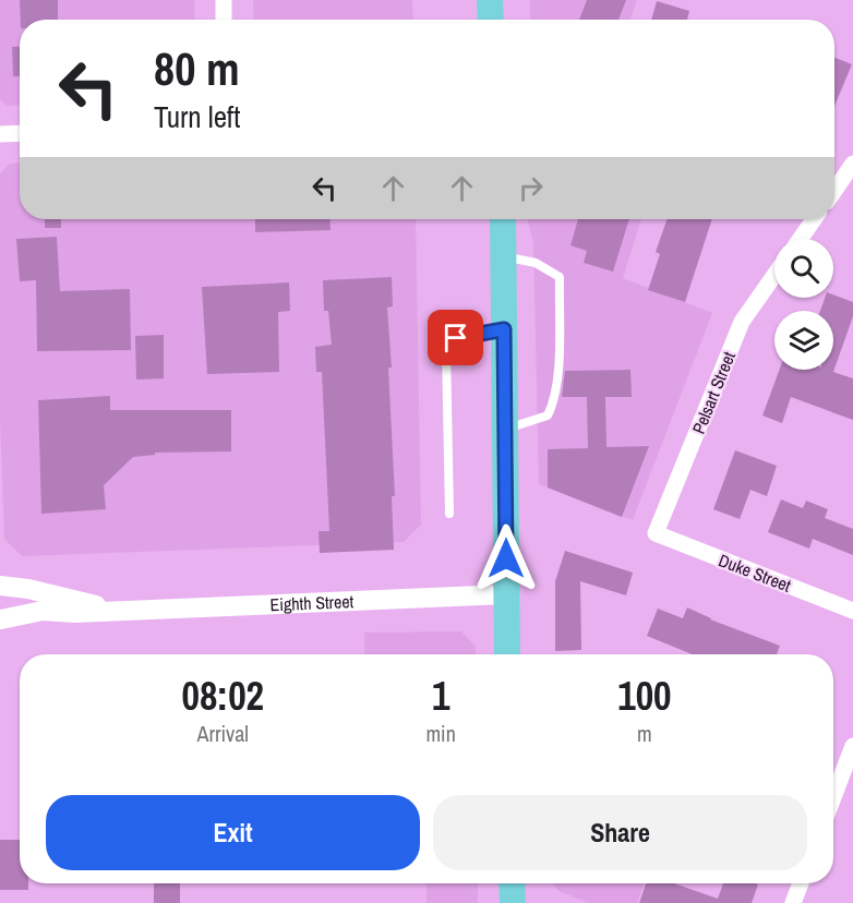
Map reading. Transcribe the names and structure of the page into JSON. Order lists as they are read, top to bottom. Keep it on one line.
{"streets":{"street":["Pelsart Street","Duke Street","Eighth Street"]},"crossings":[["Pelsart Street","Duke Street"]],"page":{"turn":["80 m","Turn left"],"eta":["08:02","Arrival","1","min","100","m"],"buttons":["Exit","Share"]}}
